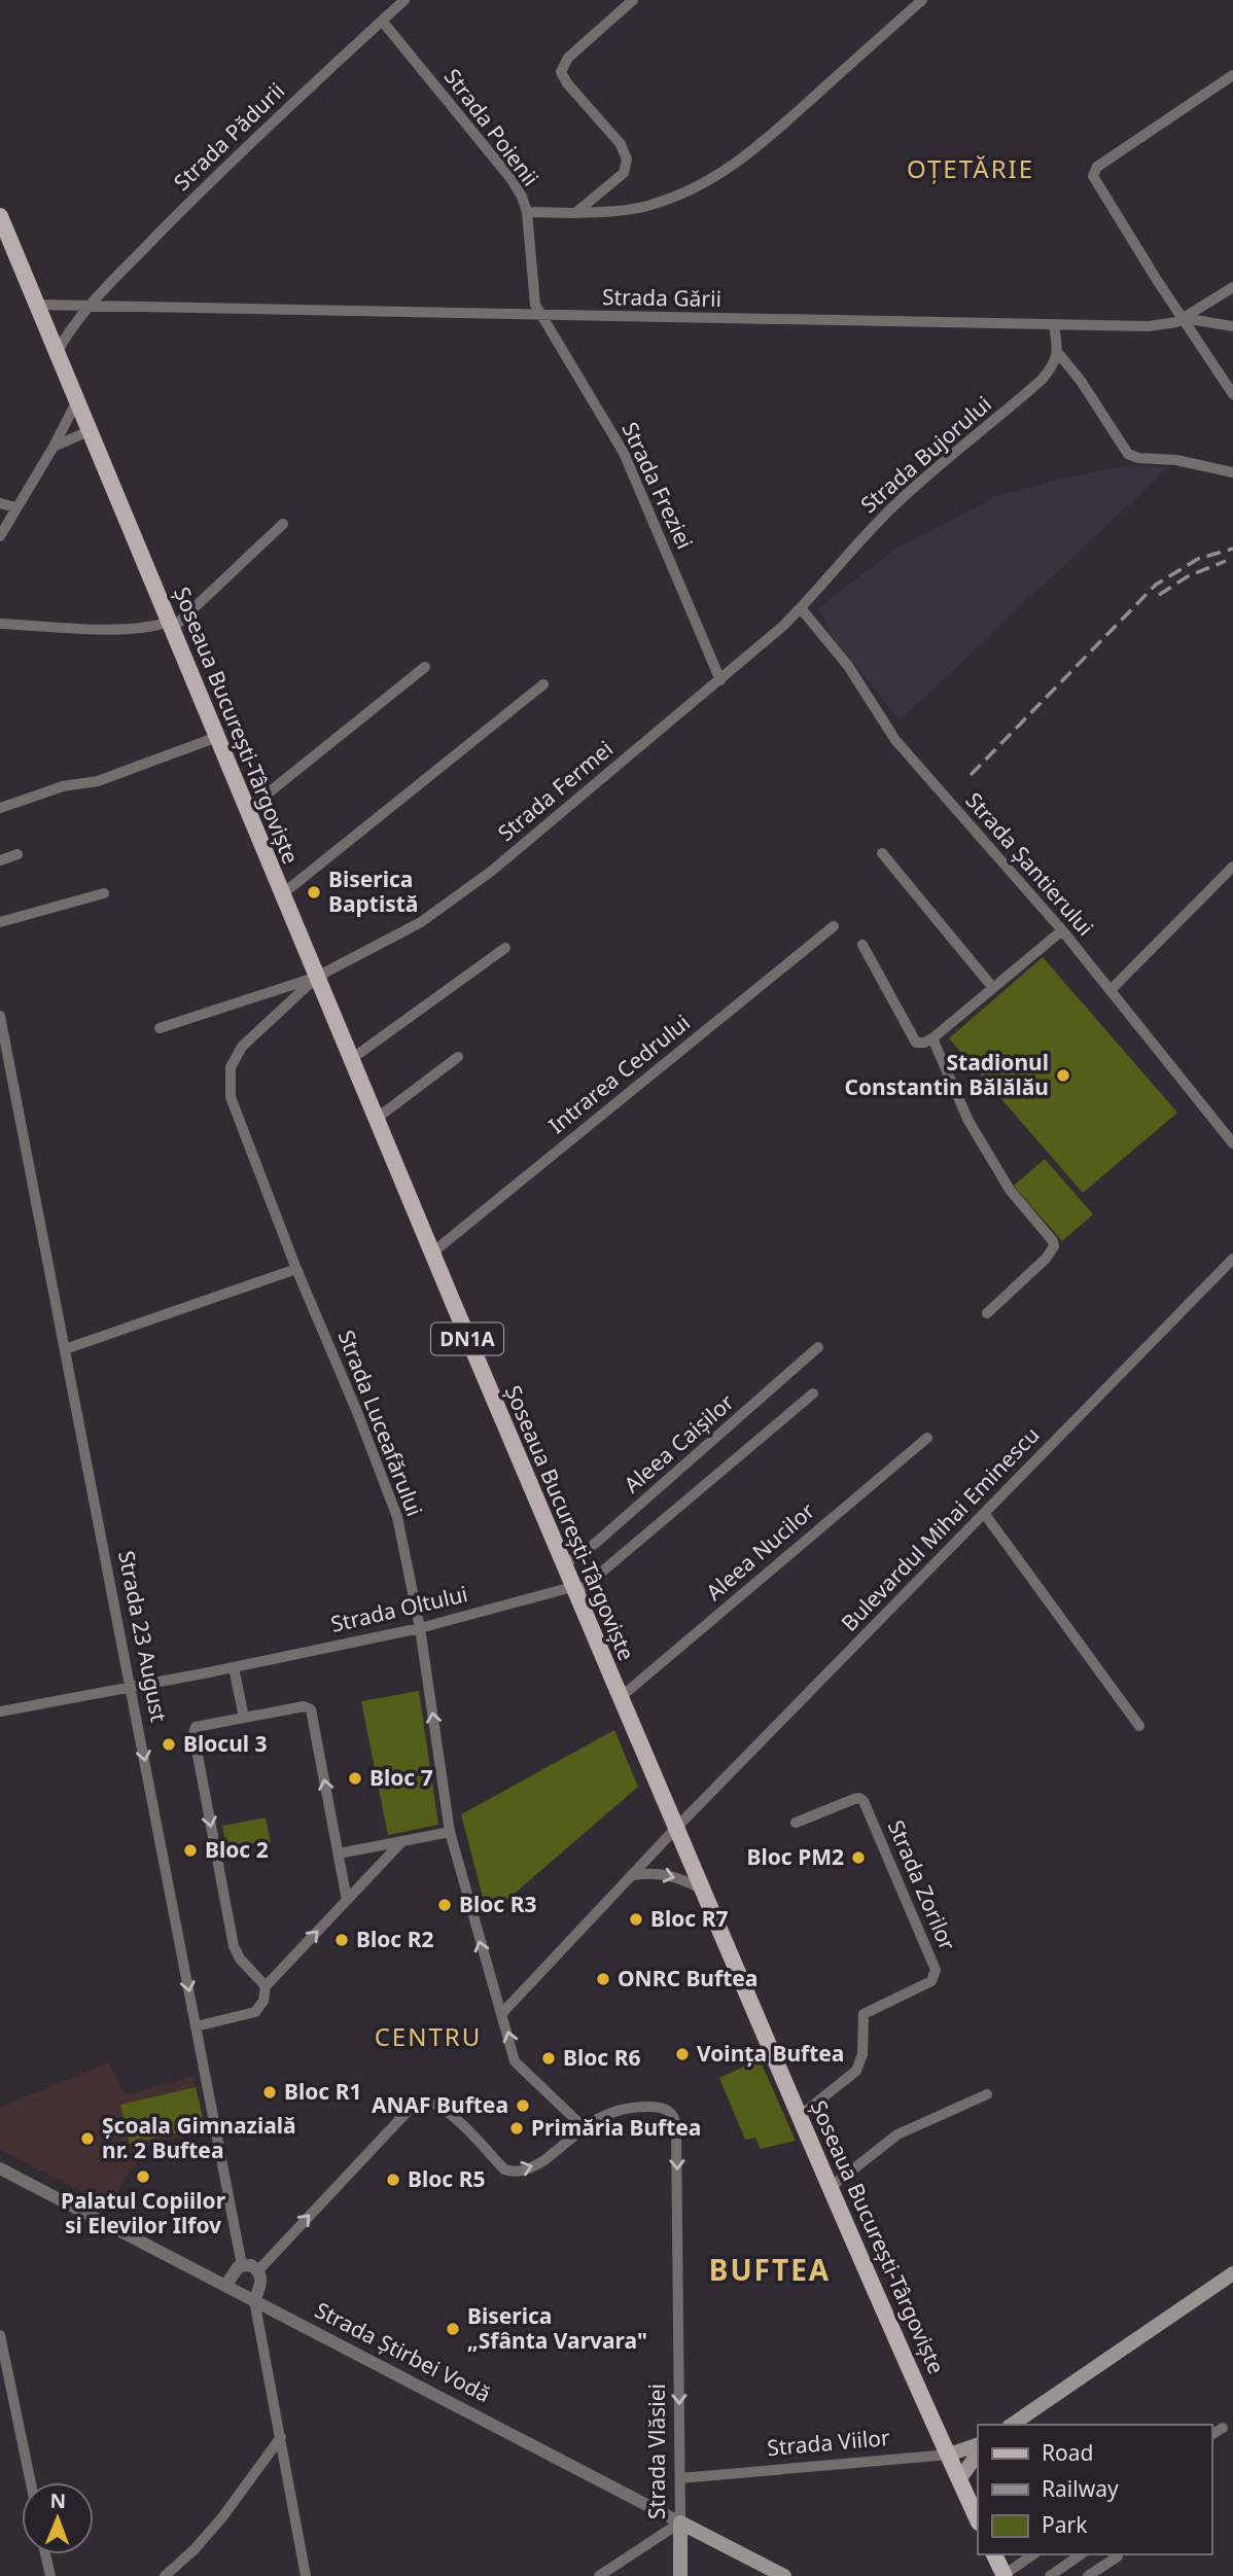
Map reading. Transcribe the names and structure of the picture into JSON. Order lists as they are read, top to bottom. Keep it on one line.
{"streets":{"main road":["Șoseaua București-Târgoviște","DN1A","Strada Știrbei Vodă","Strada Viilor","Strada Vlăsiei"],"street":["Strada Poienii","Strada Pădurii","Strada Gării","Strada Bujorului","Strada Freziei","Strada Fermei","Strada Șantierului","Intrarea Cedrului","Strada Luceafărului","Aleea Caișilor","Bulevardul Mihai Eminescu","Aleea Nucilor","Strada Oltului","Strada 23 August","Strada Zorilor"]},"crossings":[["Strada Poienii","Strada Pădurii"],["Strada Poienii","Strada Gării"],["Strada Poienii","Strada Freziei"],["Strada Pădurii","Strada Gării"],["Strada Pădurii","Șoseaua București-Târgoviște"],["Strada Gării","Strada Freziei"],["Strada Gării","Șoseaua București-Târgoviște"],["Strada Bujorului","Strada Fermei"],["Strada Bujorului","Strada Șantierului"],["Strada Freziei","Strada Fermei"],["Șoseaua București-Târgoviște","Strada Fermei"],["Șoseaua București-Târgoviște","Intrarea Cedrului"],["Șoseaua București-Târgoviște","Strada Luceafărului"],["Șoseaua București-Târgoviște","Aleea Caișilor"],["Șoseaua București-Târgoviște","Bulevardul Mihai Eminescu"],["Șoseaua București-Târgoviște","Aleea Nucilor"],["Șoseaua București-Târgoviște","Strada Oltului"],["Șoseaua București-Târgoviște","Strada Zorilor"],["Șoseaua București-Târgoviște","Strada Viilor"],["Strada Fermei","Strada Șantierului"],["Strada Fermei","Strada Luceafărului"],["Strada Luceafărului","Bulevardul Mihai Eminescu"],["Strada Luceafărului","Strada Oltului"],["Strada Luceafărului","Strada Vlăsiei"],["Strada Oltului","Strada 23 August"],["Strada Știrbei Vodă","Strada Vlăsiei"],["Strada Viilor","Strada Vlăsiei"]],"one_way":["Strada Luceafărului"],"districts":["OȚETĂRIE","CENTRU","BUFTEA"],"places":["Biserica Baptistă","Stadionul Constantin Bălălău","Blocul 3","Bloc 7","Bloc 2","Bloc PM2","Bloc R3","Bloc R7","Bloc R2","ONRC Buftea","Voința Buftea","Bloc R6","Bloc R1","ANAF Buftea","Primăria Buftea","Școala Gimnazială nr. 2 Buftea","Palatul Copiilor si Elevilor Ilfov","Bloc R5","Biserica „Sfânta Varvara\""],"legend":["Road","Railway","Park"],"north":"top"}
